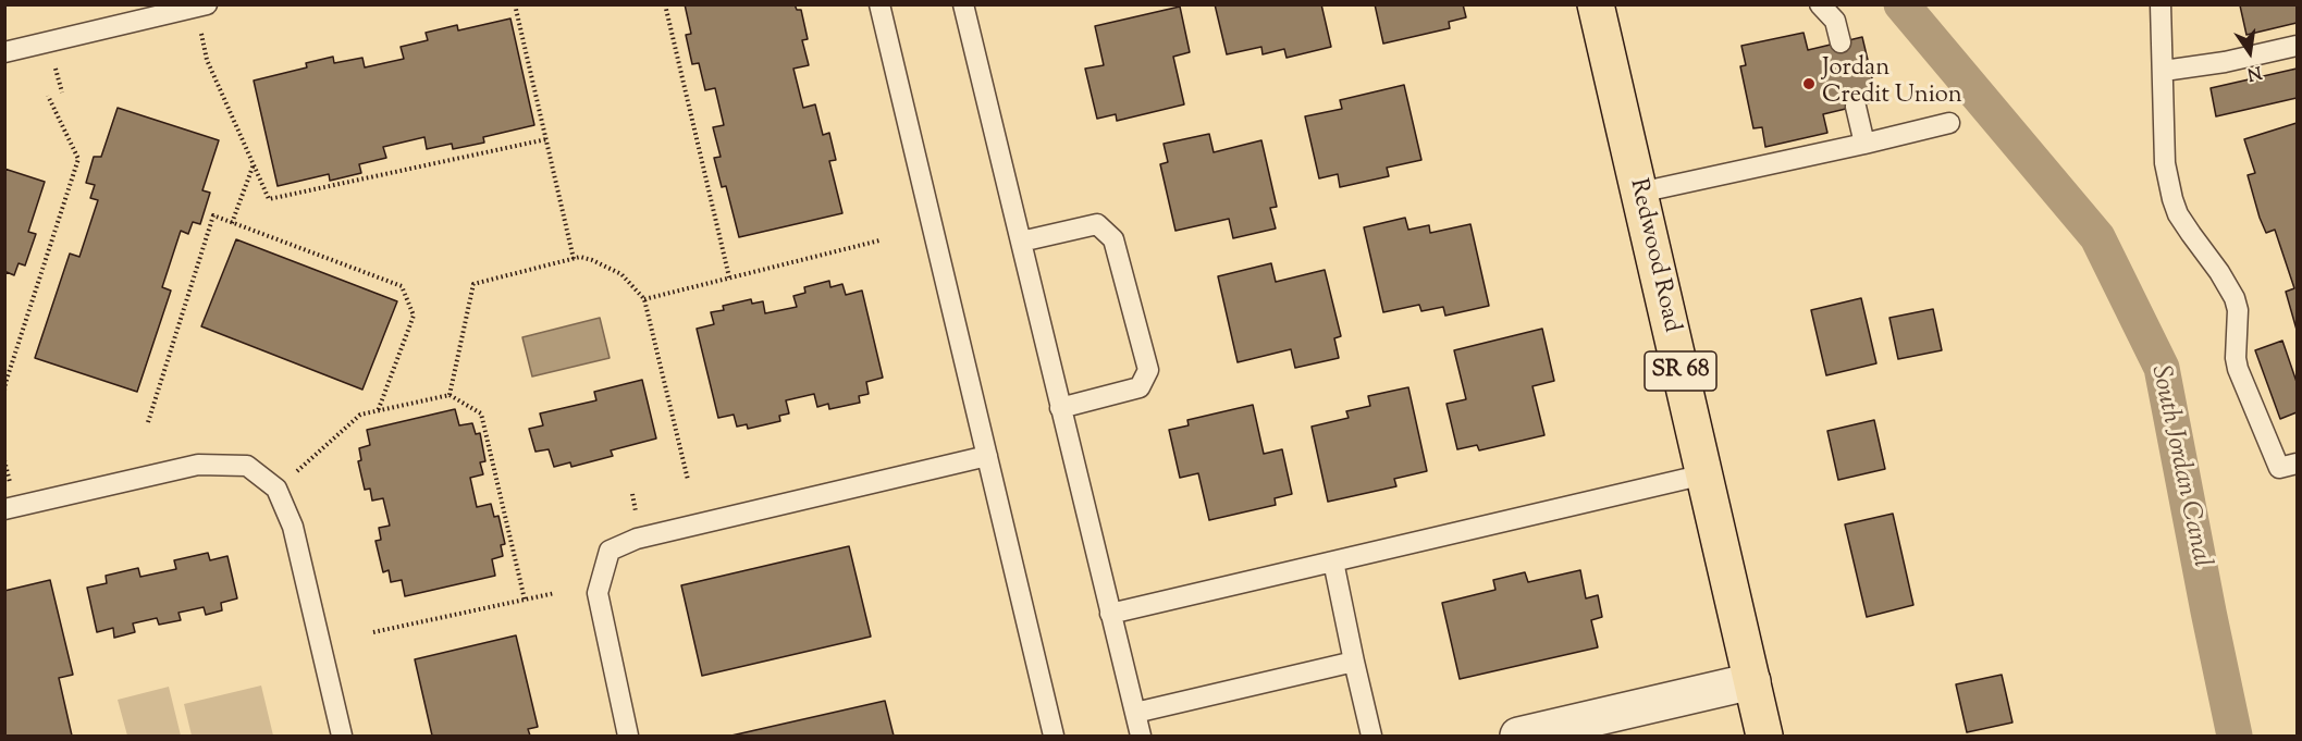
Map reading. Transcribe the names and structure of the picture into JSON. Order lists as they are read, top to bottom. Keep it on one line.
{"streets":{"main road":["Redwood Road","SR 68"]},"water":["South Jordan Canal"],"places":["Jordan Credit Union"],"north":"bottom"}
